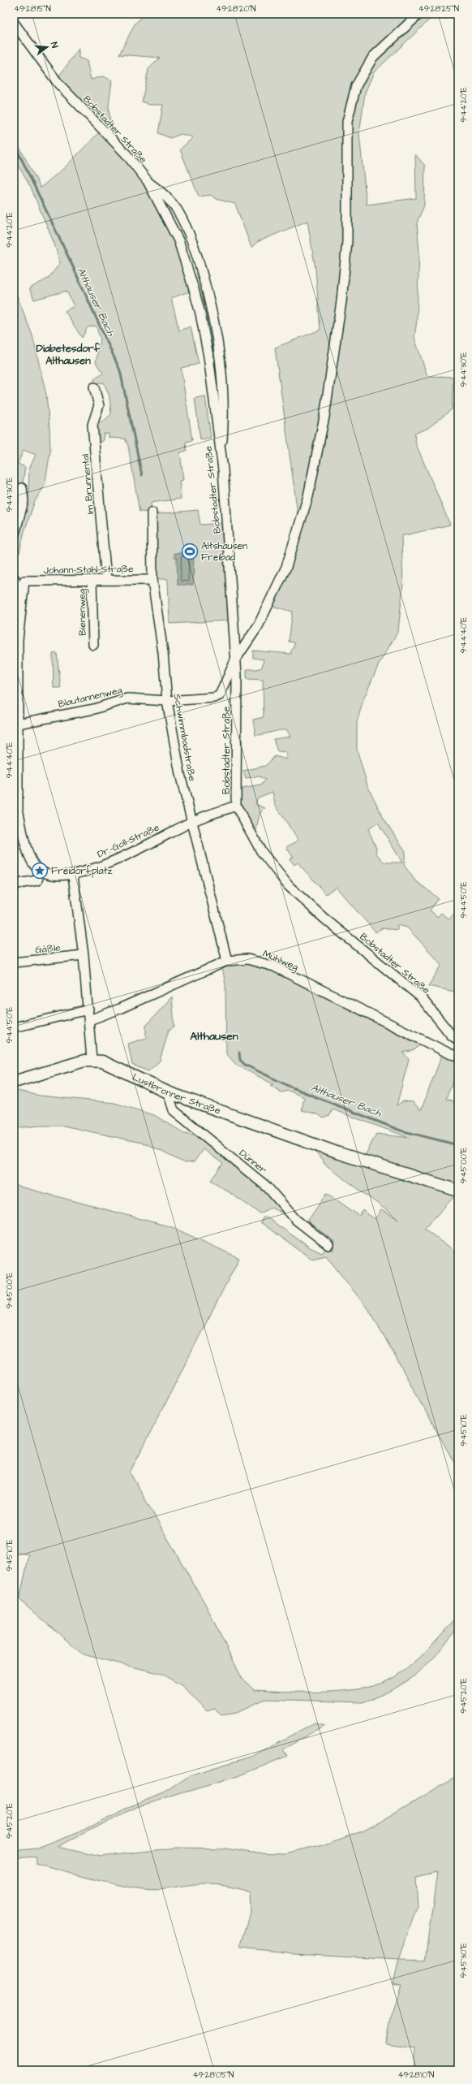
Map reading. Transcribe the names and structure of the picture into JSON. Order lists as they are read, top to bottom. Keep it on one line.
{"streets":{"street":["Bobstadter Straße","Im Brunnental","Johann-Stahl-Straße","Bienenweg","Blautannenweg","Schwimmbadstraße","Dr.-Goll-Straße","Gäßle","Mühlweg","Lustbronner Straße","Dünner"]},"crossings":[["Bobstadter Straße","Blautannenweg"],["Bobstadter Straße","Dr.-Goll-Straße"],["Im Brunnental","Johann-Stahl-Straße"],["Johann-Stahl-Straße","Bienenweg"],["Johann-Stahl-Straße","Schwimmbadstraße"],["Blautannenweg","Schwimmbadstraße"],["Schwimmbadstraße","Dr.-Goll-Straße"],["Schwimmbadstraße","Mühlweg"],["Lustbronner Straße","Dünner"]],"districts":["Diabetesdorf Althausen","Althausen"],"water":["Althäuser Bach"],"places":{"sports":["Altshausen Freibad"],"place":["Freidorfplatz"]},"north":"right","coordinates":["49°28'15\"N","49°28'20\"N","49°28'25\"N","9°44'20\"E","9°44'30\"E","9°44'40\"E","9°44'50\"E","9°45'00\"E","9°45'10\"E","9°45'20\"E","9°45'30\"E","49°28'05\"N","49°28'10\"N"]}
